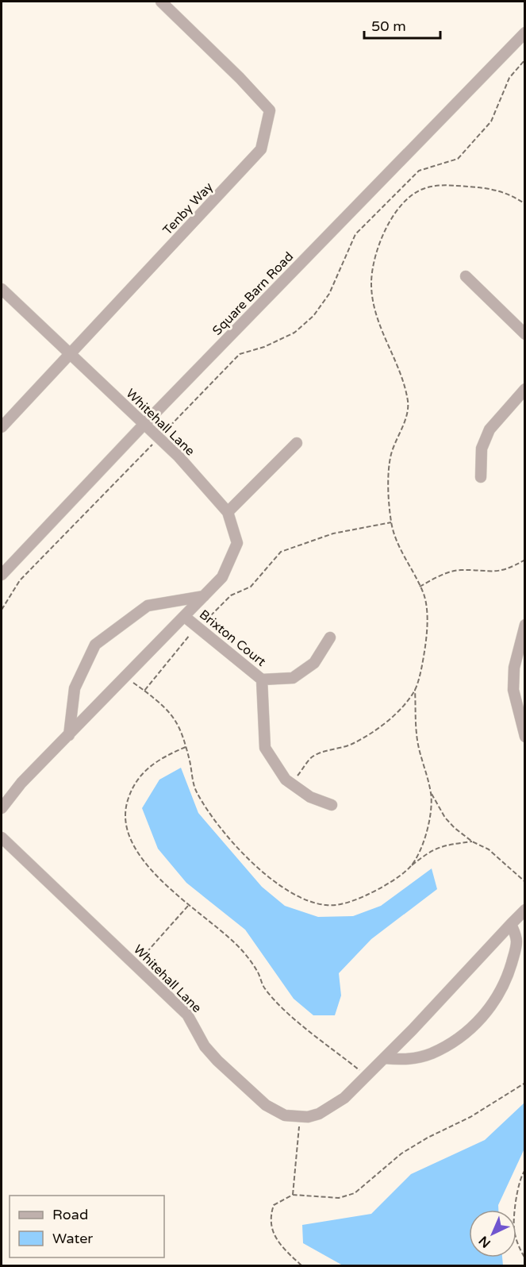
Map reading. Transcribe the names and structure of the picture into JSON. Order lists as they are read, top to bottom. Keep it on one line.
{"streets":{"street":["Tenby Way","Square Barn Road","Whitehall Lane","Brixton Court"]},"crossings":[["Tenby Way","Whitehall Lane"],["Square Barn Road","Whitehall Lane"],["Whitehall Lane","Brixton Court"]],"legend":["Road","Water"],"scale_bar":"50 m","north":"bottom left"}
